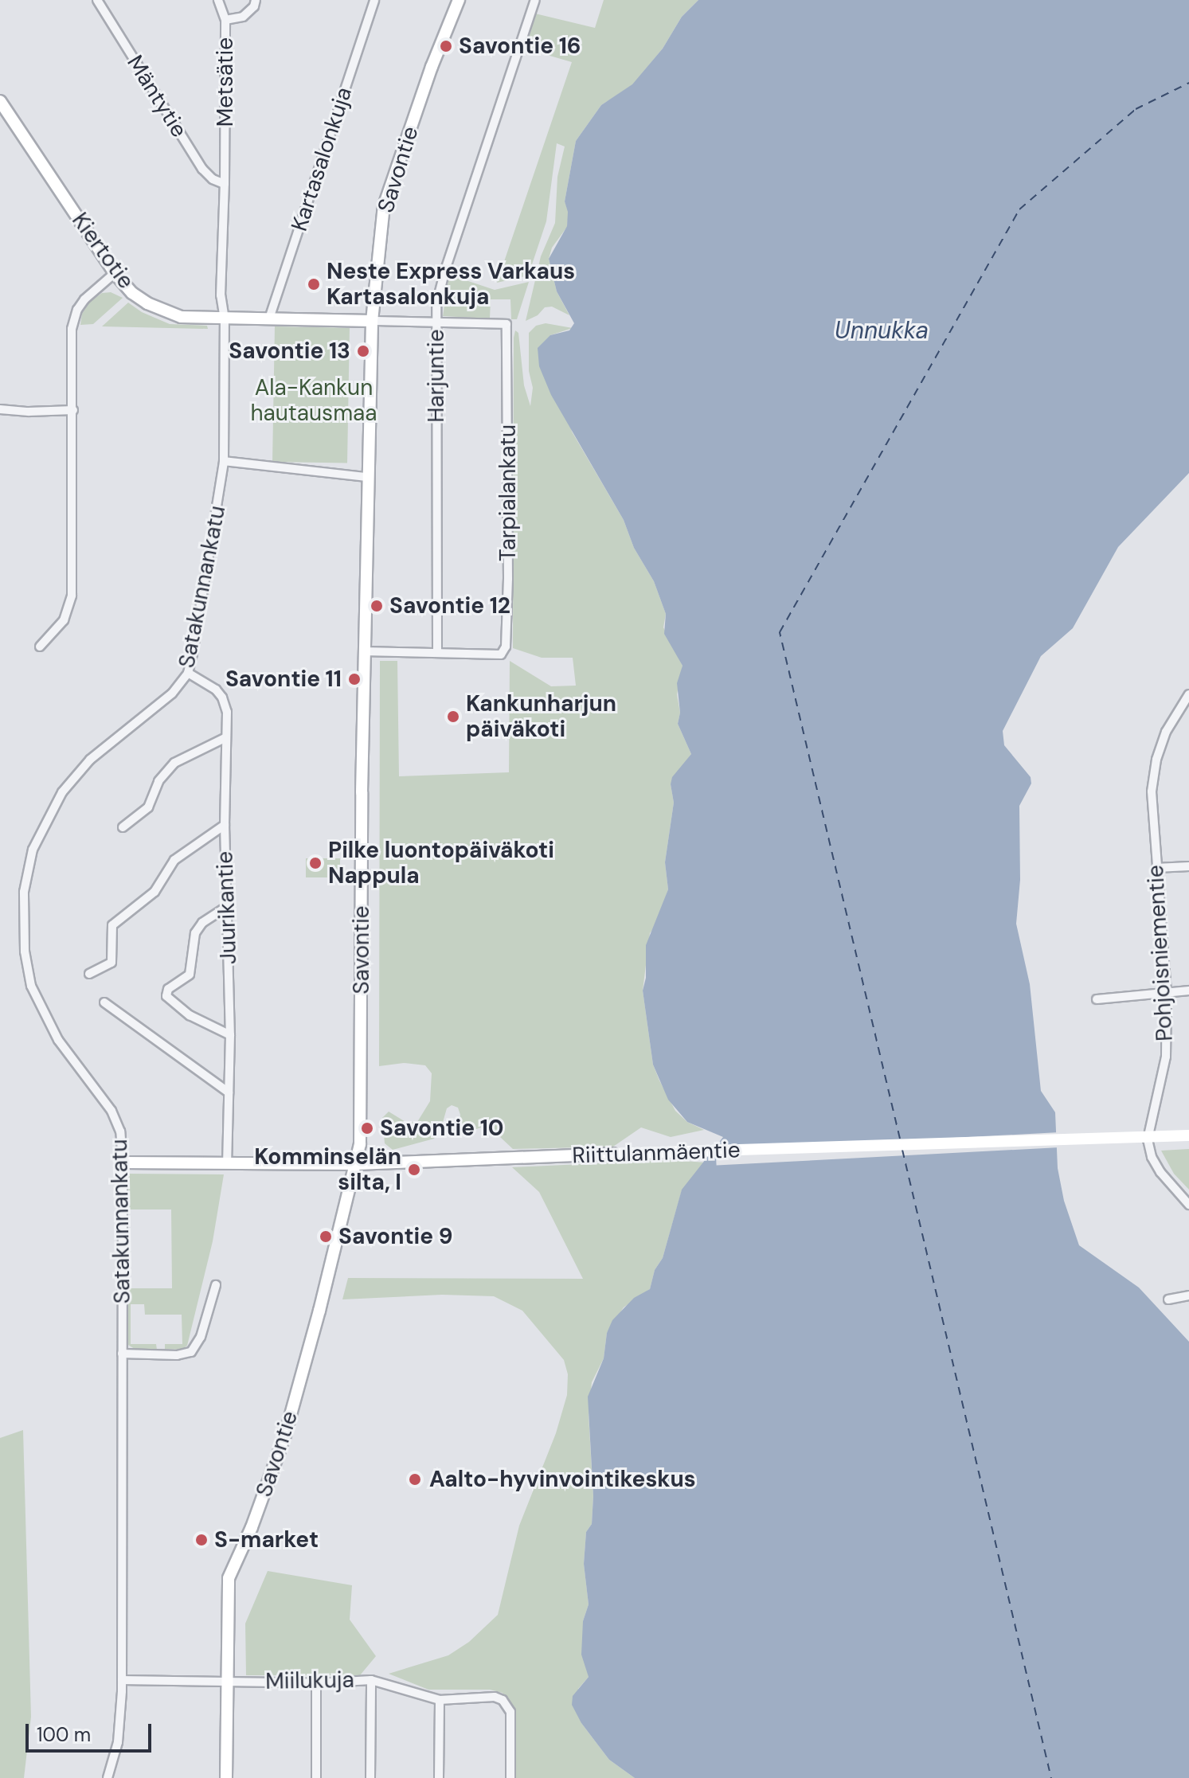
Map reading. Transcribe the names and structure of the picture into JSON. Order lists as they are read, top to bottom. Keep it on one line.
{"streets":{"street":["Metsätie","Mäntytie","Kartasalonkuja","Savontie","Kiertotie","Harjuntie","Tarpialankatu","Satakunnankatu","Juurikantie","Pohjoisniementie","Riittulanmäentie","Miilukuja"]},"crossings":[["Metsätie","Mäntytie"],["Metsätie","Satakunnankatu"],["Mäntytie","Satakunnankatu"],["Kartasalonkuja","Kiertotie"],["Savontie","Kiertotie"],["Savontie","Riittulanmäentie"],["Savontie","Miilukuja"],["Kiertotie","Satakunnankatu"],["Harjuntie","Tarpialankatu"],["Satakunnankatu","Juurikantie"],["Satakunnankatu","Riittulanmäentie"],["Satakunnankatu","Miilukuja"],["Juurikantie","Riittulanmäentie"]],"water":["Unnukka"],"parks":["Ala-Kankun hautausmaa"],"places":["Savontie 16","Neste Express Varkaus Kartasalonkuja","Savontie 13","Savontie 12","Savontie 11","Kankunharjun päiväkoti","Pilke luontopäiväkoti Nappula","Savontie 10","Komminselän silta, I","Savontie 9","Aalto-hyvinvointikeskus","S-market"],"scale_bar":"100 m"}
